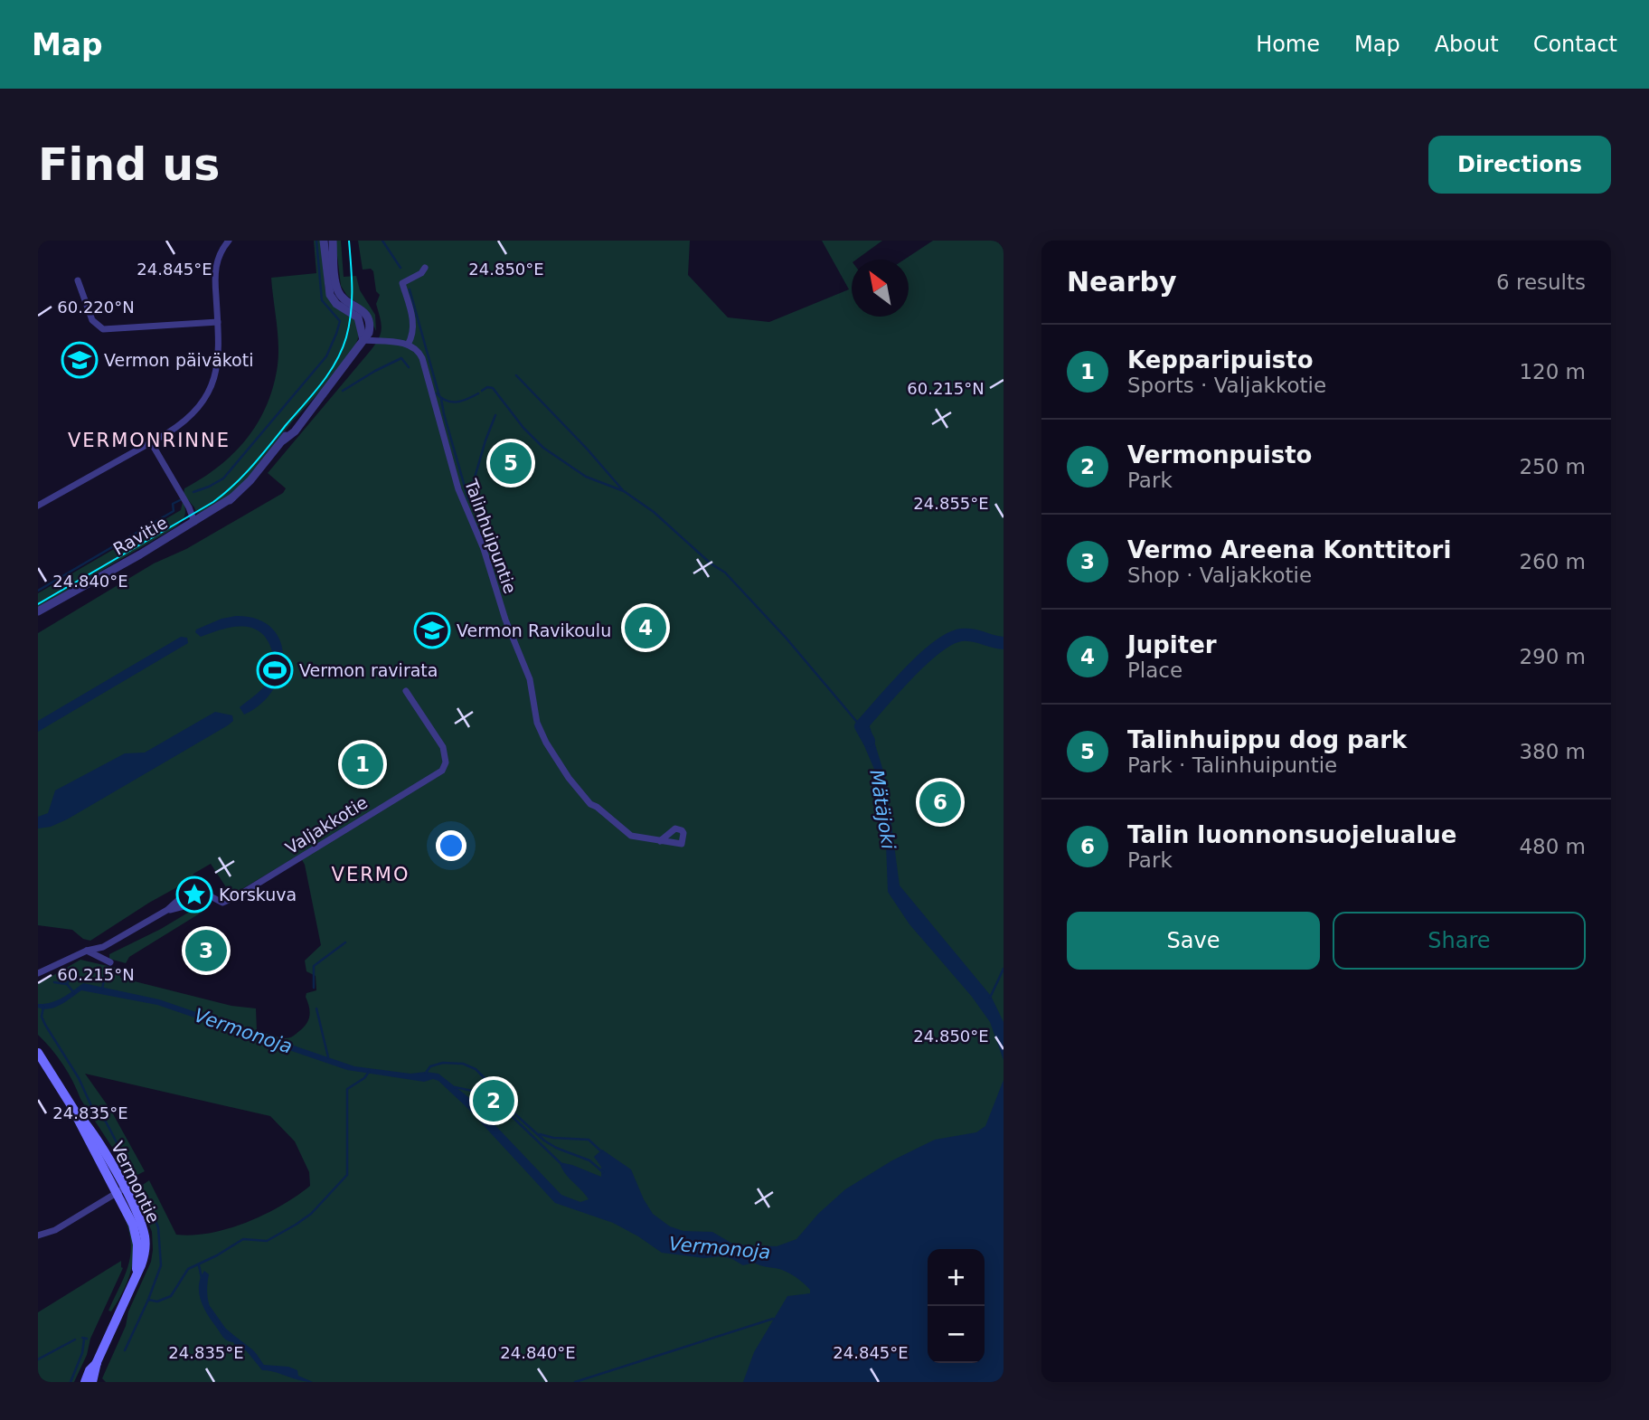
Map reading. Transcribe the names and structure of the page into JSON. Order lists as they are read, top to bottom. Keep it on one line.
{"streets":{"main road":["Vermontie"],"street":["Ravitie","Talinhuipuntie","Valjakkotie"]},"districts":["VERMONRINNE","VERMO"],"water":["Mätäjoki","Vermonoja"],"places":{"school or university":["Vermon päiväkoti","Vermon Ravikoulu"],"sports":["Vermon ravirata"],"place":["Korskuva"]},"north":"top left","page":{"header":"Map","nav":["Home","Map","About","Contact"],"buttons":["Directions",["Save","Share"]],"title":"Find us","heading":["Nearby","6 results"],"list":[{"mark":"1","name":"Kepparipuisto","note":"Sports · Valjakkotie","value":"120 m"},{"mark":"2","name":"Vermonpuisto","note":"Park","value":"250 m"},{"mark":"3","name":"Vermo Areena Konttitori","note":"Shop · Valjakkotie","value":"260 m"},{"mark":"4","name":"Jupiter","note":"Place","value":"290 m"},{"mark":"5","name":"Talinhuippu dog park","note":"Park · Talinhuipuntie","value":"380 m"},{"mark":"6","name":"Talin luonnonsuojelualue","note":"Park","value":"480 m"}],"pins":["5","4","1","6","3","2"],"map_buttons":["+","−"]},"coordinates":["24.850°E","24.845°E","60.220°N","60.215°N","24.855°E","24.840°E","24.835°E"]}
